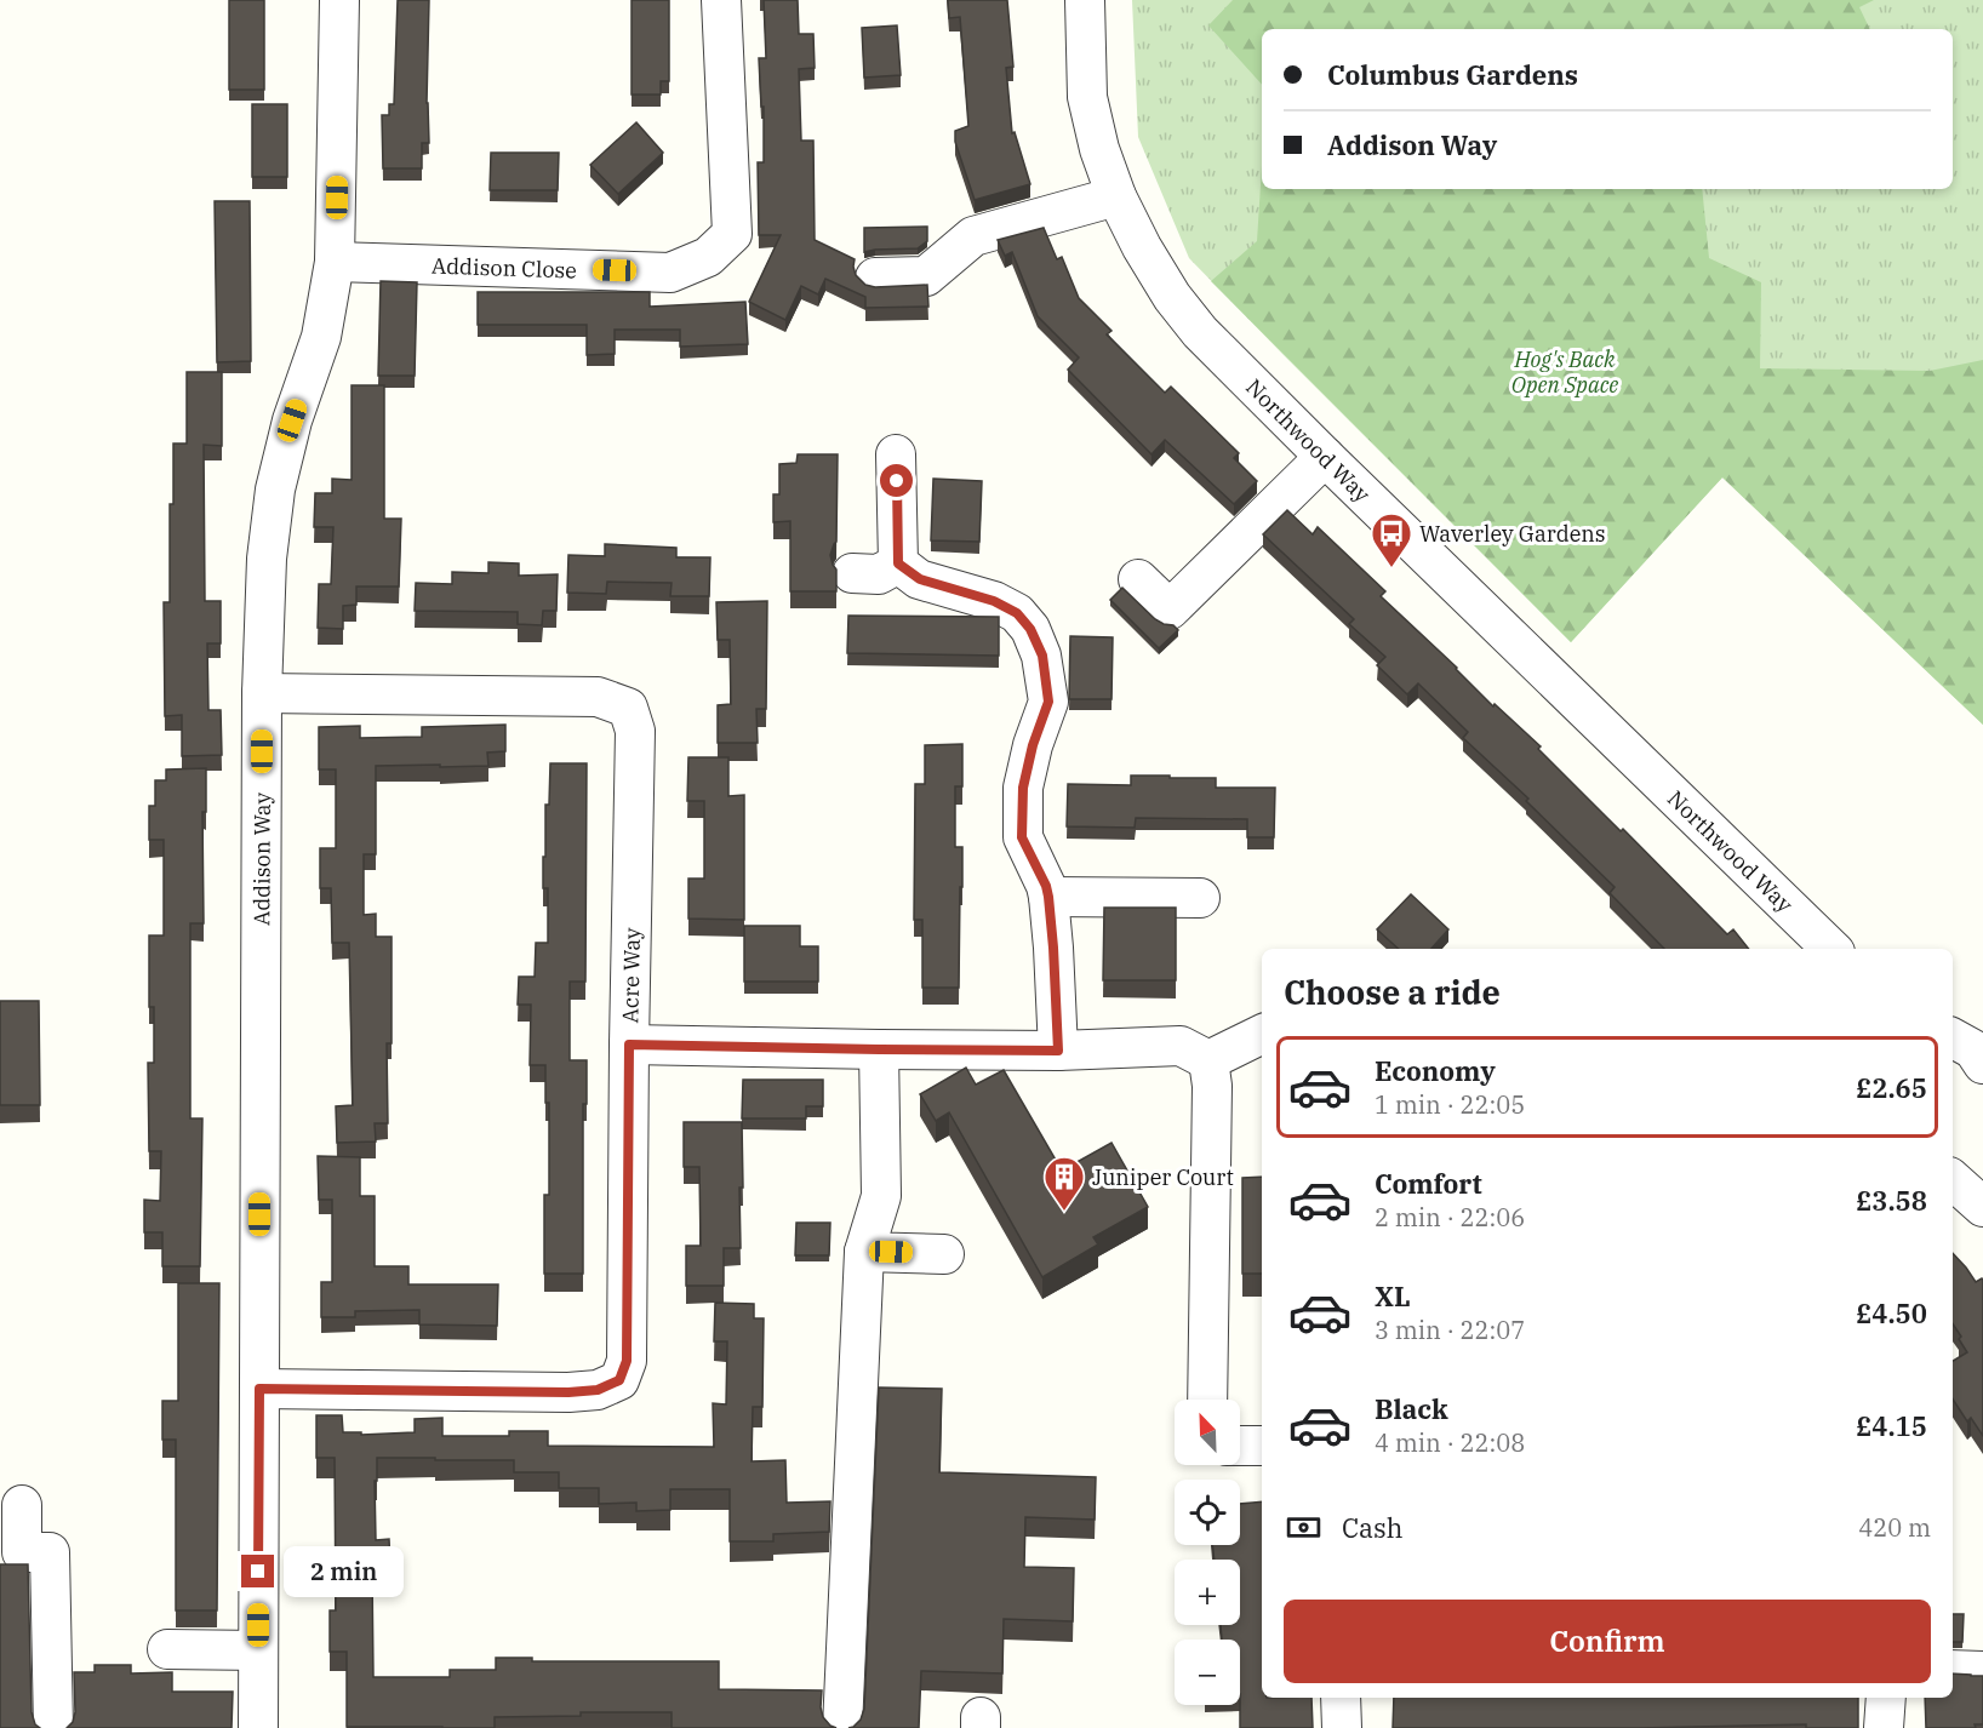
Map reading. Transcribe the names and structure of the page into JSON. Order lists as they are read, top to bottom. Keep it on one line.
{"streets":{"street":["Addison Close","Northwood Way","Addison Way","Acre Way"]},"crossings":[["Addison Close","Addison Way"],["Addison Way","Acre Way"]],"parks":["Hog's Back Open Space"],"places":{"bus stop":["Waverley Gardens"],"building":["Juniper Court"]},"north":"top left","page":{"banner":["Columbus Gardens","Addison Way"],"heading":"Choose a ride","list":[{"name":"Economy","note":"1 min · 22:05","value":"£2.65"},{"name":"Comfort","note":"2 min · 22:06","value":"£3.58"},{"name":"XL","note":"3 min · 22:07","value":"£4.50"},{"name":"Black","note":"4 min · 22:08","value":"£4.15"}],"map_buttons":["+","−"],"pay":["Cash","420 m"],"bubble":"2 min","buttons":"Confirm"}}
